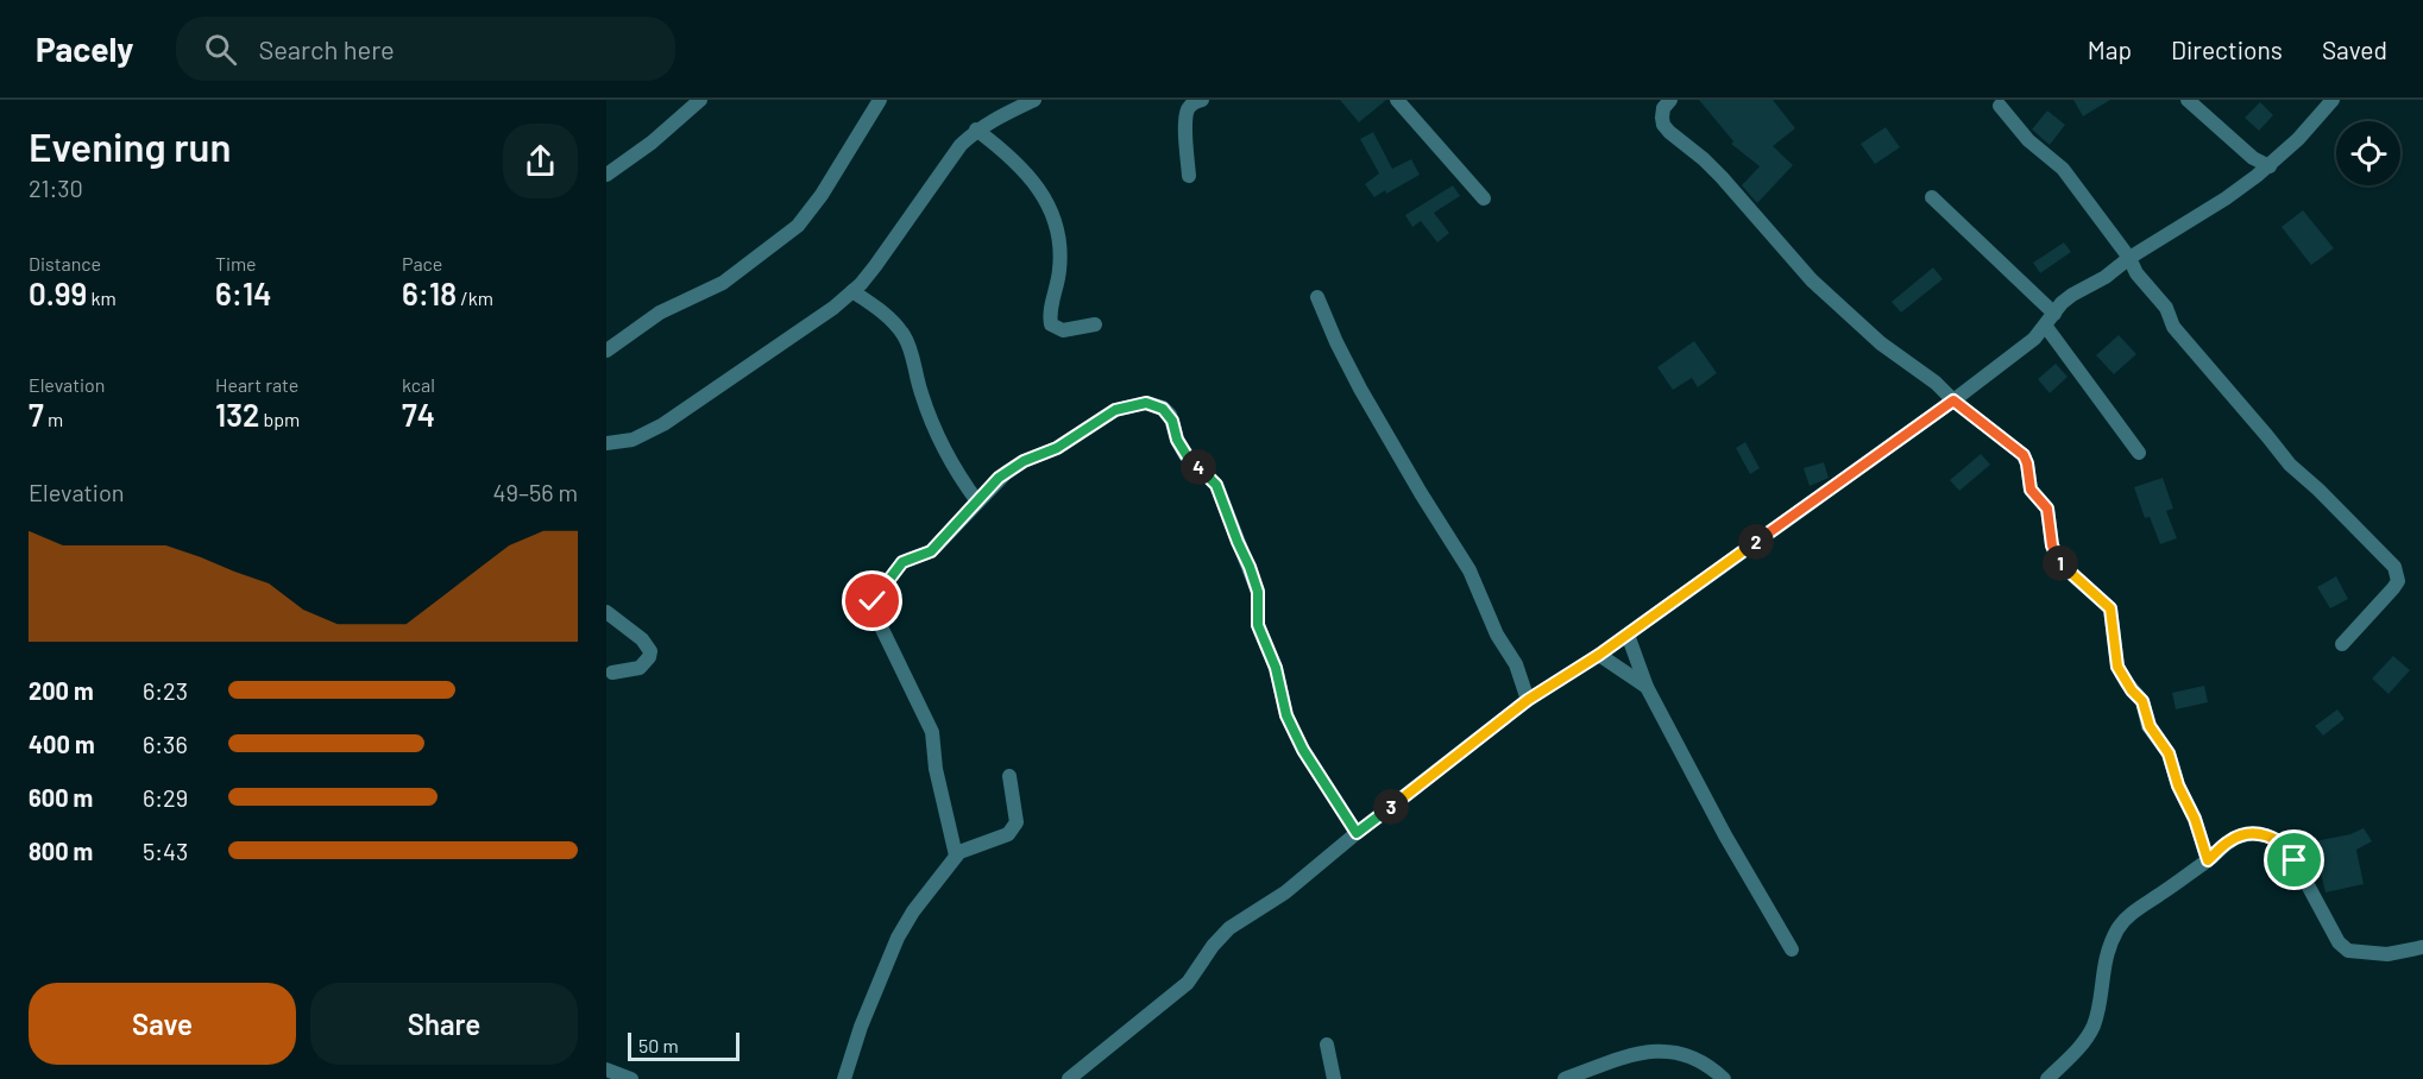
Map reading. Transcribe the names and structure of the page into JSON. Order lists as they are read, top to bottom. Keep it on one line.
{"scale_bar":"50 m","page":{"header":"Pacely","search":"Search here","nav":["Map","Directions","Saved"],"heading":["Evening run","21:30"],"stats":[["Distance","0.99 km"],["Time","6:14"],["Pace","6:18 /km"],["Elevation","7 m"],["Heart rate","132 bpm"],["kcal","74"]],"pins":["4","2","1","3"],"chart":["Elevation","49–56 m"],"list":[{"name":"200 m","note":"6:23"},{"name":"400 m","note":"6:36"},{"name":"600 m","note":"6:29"},{"name":"800 m","note":"5:43"}],"buttons":["Save","Share"],"scale":"50 m"}}
